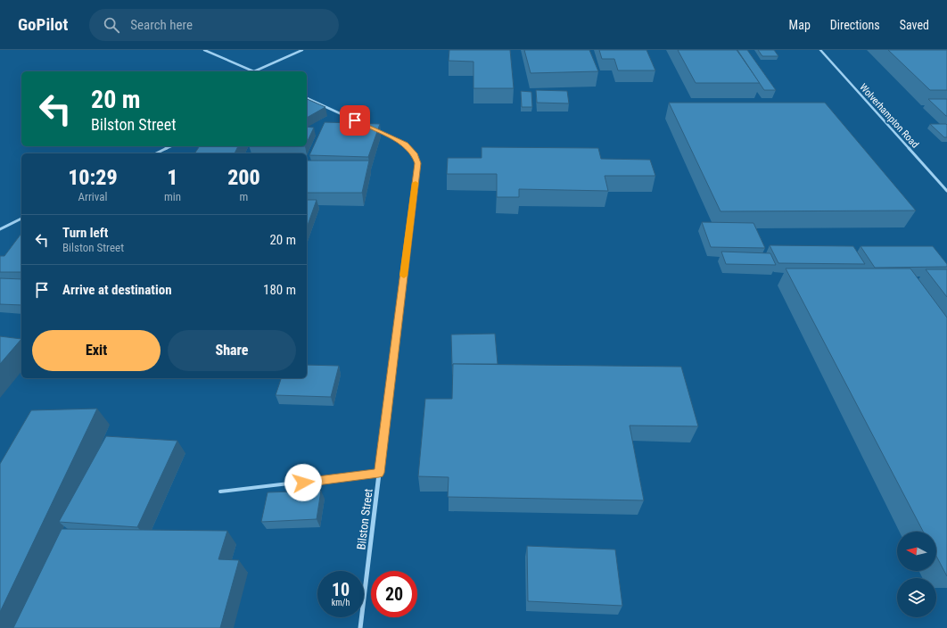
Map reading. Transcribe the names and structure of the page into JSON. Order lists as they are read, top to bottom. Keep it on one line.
{"streets":{"street":["Wolverhampton Road","Bilston Street"]},"north":"left","page":{"header":"GoPilot","search":"Search here","nav":["Map","Directions","Saved"],"turn":["20 m","Bilston Street"],"eta":["10:29","Arrival","1","min","200","m"],"list":[{"name":"Turn left","note":"Bilston Street","value":"20 m"},{"name":"Arrive at destination","value":"180 m"}],"buttons":["Exit","Share"],"speed":"10 km/h","limit":"20"}}
